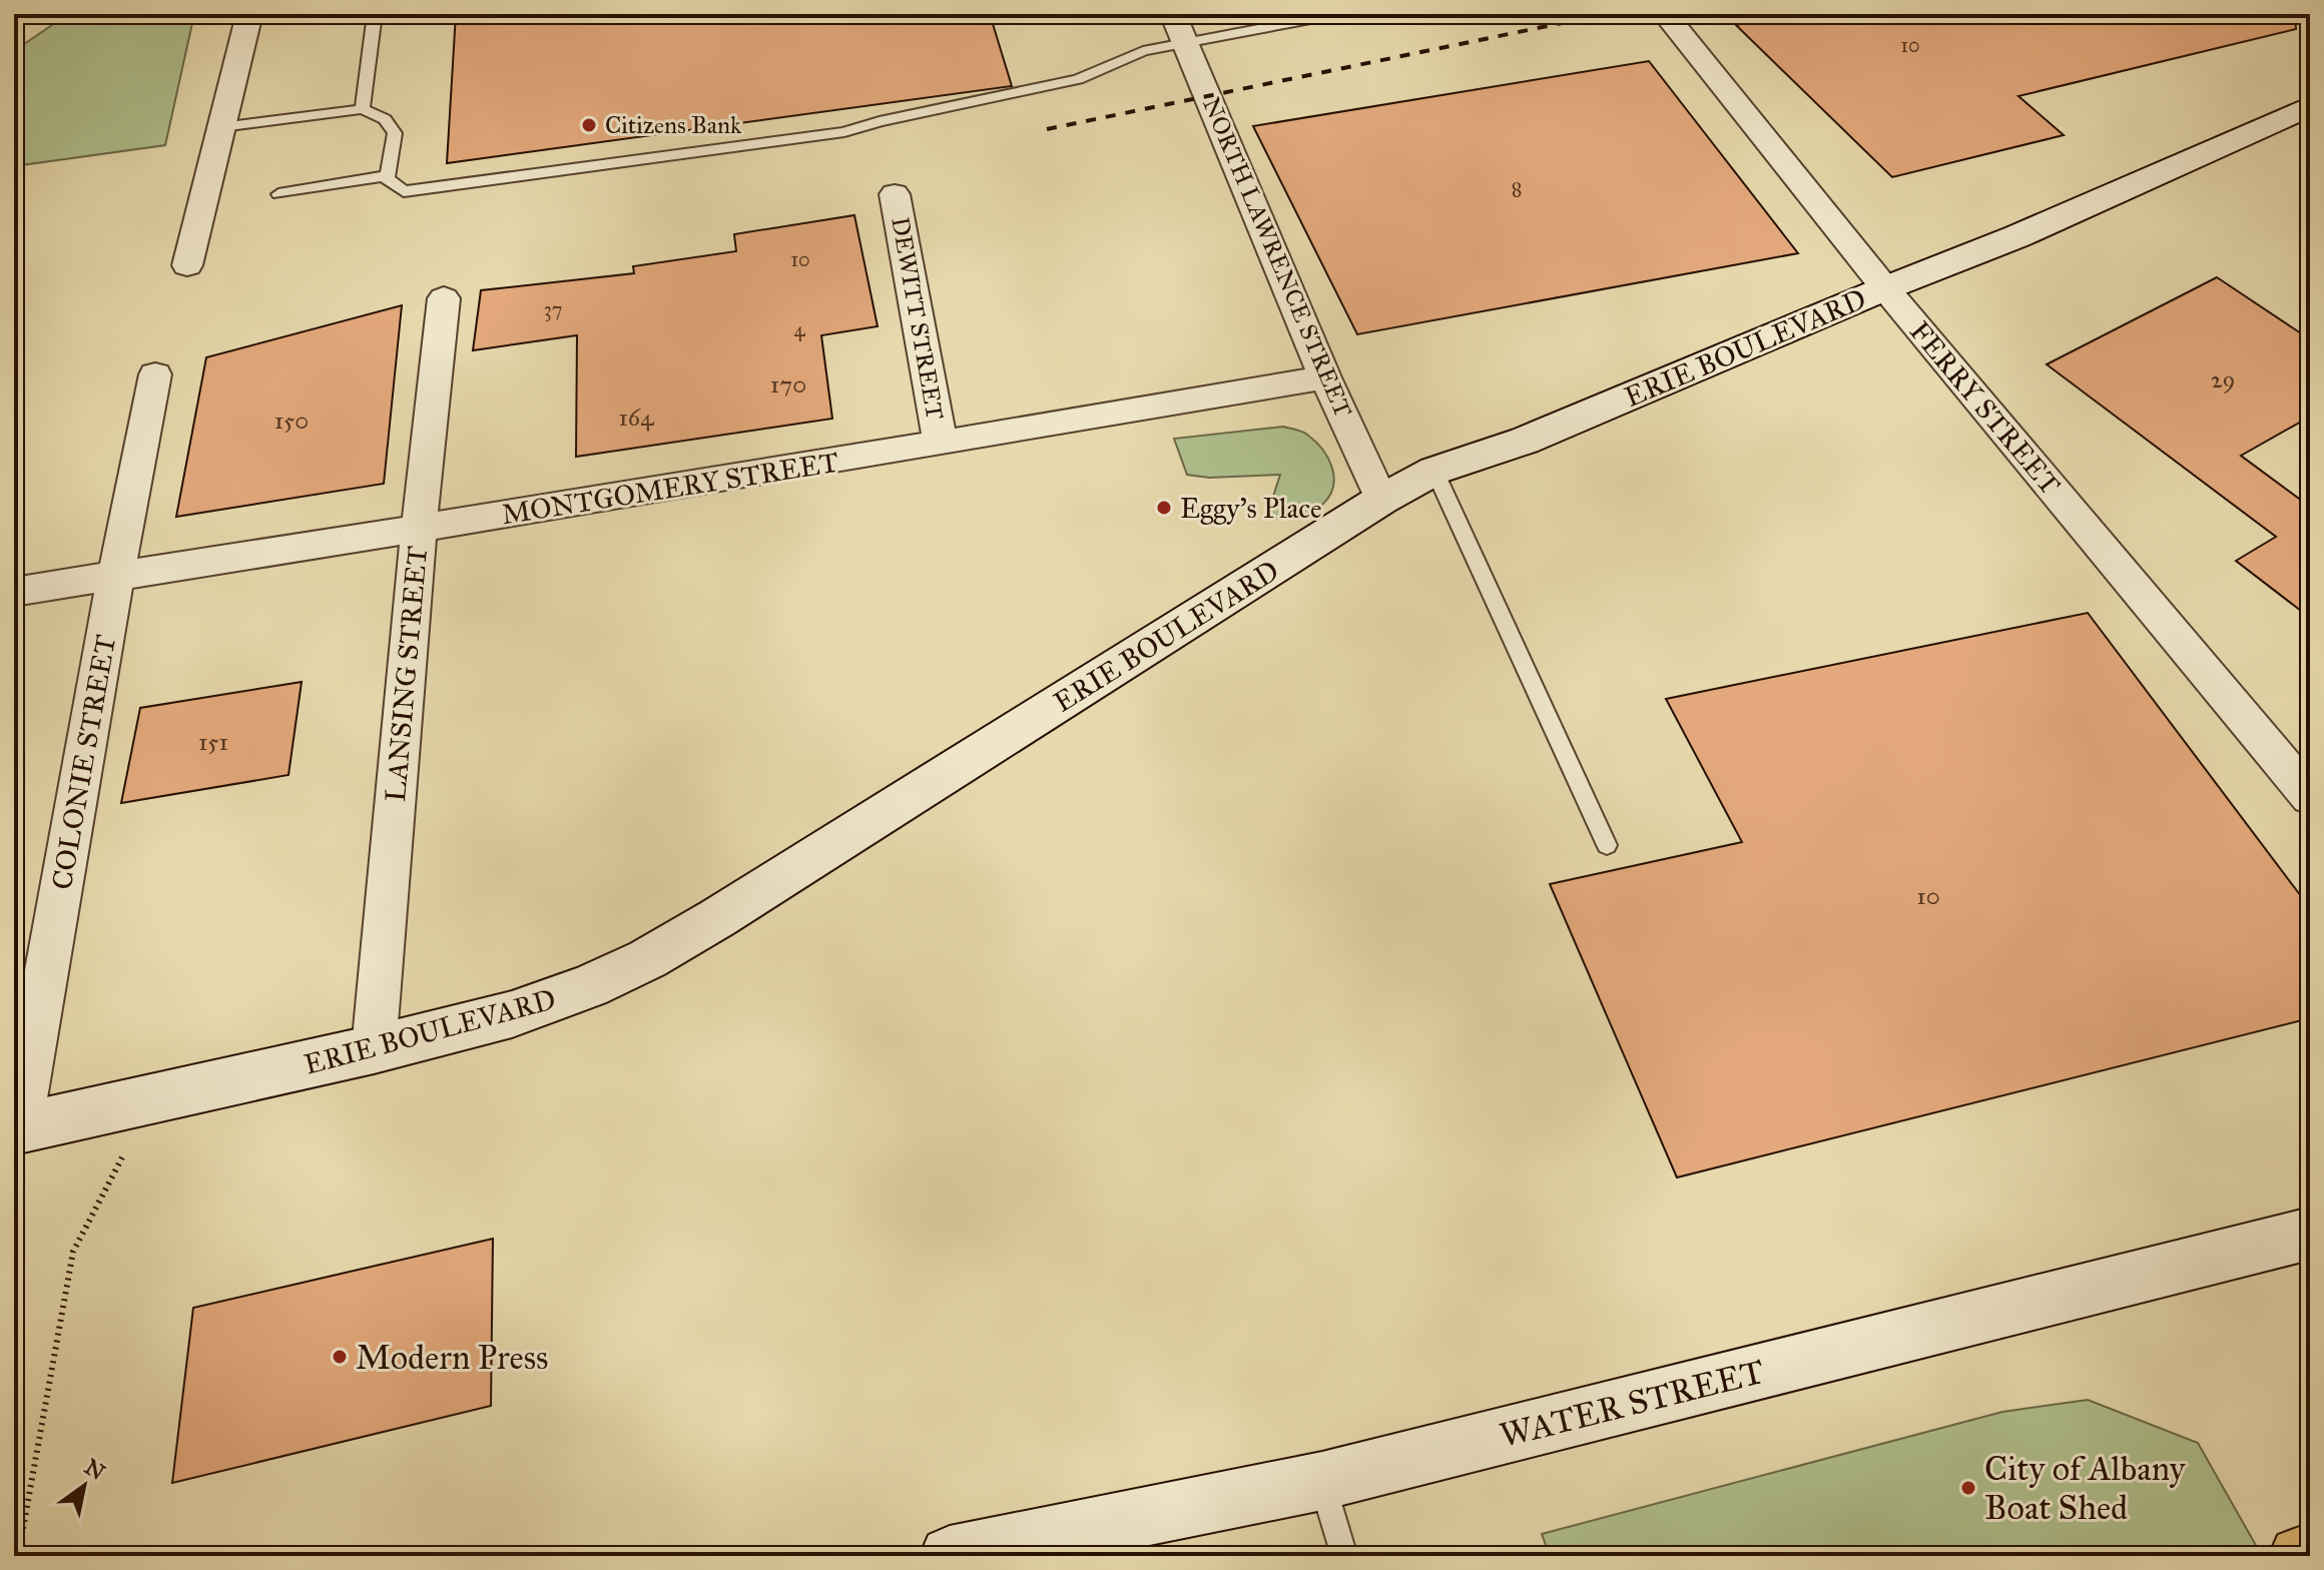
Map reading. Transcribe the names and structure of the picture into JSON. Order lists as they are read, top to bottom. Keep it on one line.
{"streets":{"street":["NORTH LAWRENCE STREET","DEWITT STREET","ERIE BOULEVARD","FERRY STREET","MONTGOMERY STREET","LANSING STREET","COLONIE STREET","WATER STREET"]},"crossings":[["NORTH LAWRENCE STREET","ERIE BOULEVARD"],["NORTH LAWRENCE STREET","MONTGOMERY STREET"],["DEWITT STREET","MONTGOMERY STREET"],["ERIE BOULEVARD","FERRY STREET"],["ERIE BOULEVARD","LANSING STREET"],["ERIE BOULEVARD","COLONIE STREET"],["MONTGOMERY STREET","LANSING STREET"],["MONTGOMERY STREET","COLONIE STREET"]],"places":["Citizens Bank","Eggy's Place","Modern Press","City of Albany Boat Shed"],"house_numbers":["10","8","10","37","4","29","170","164","150","151","10"],"north":"top right"}
